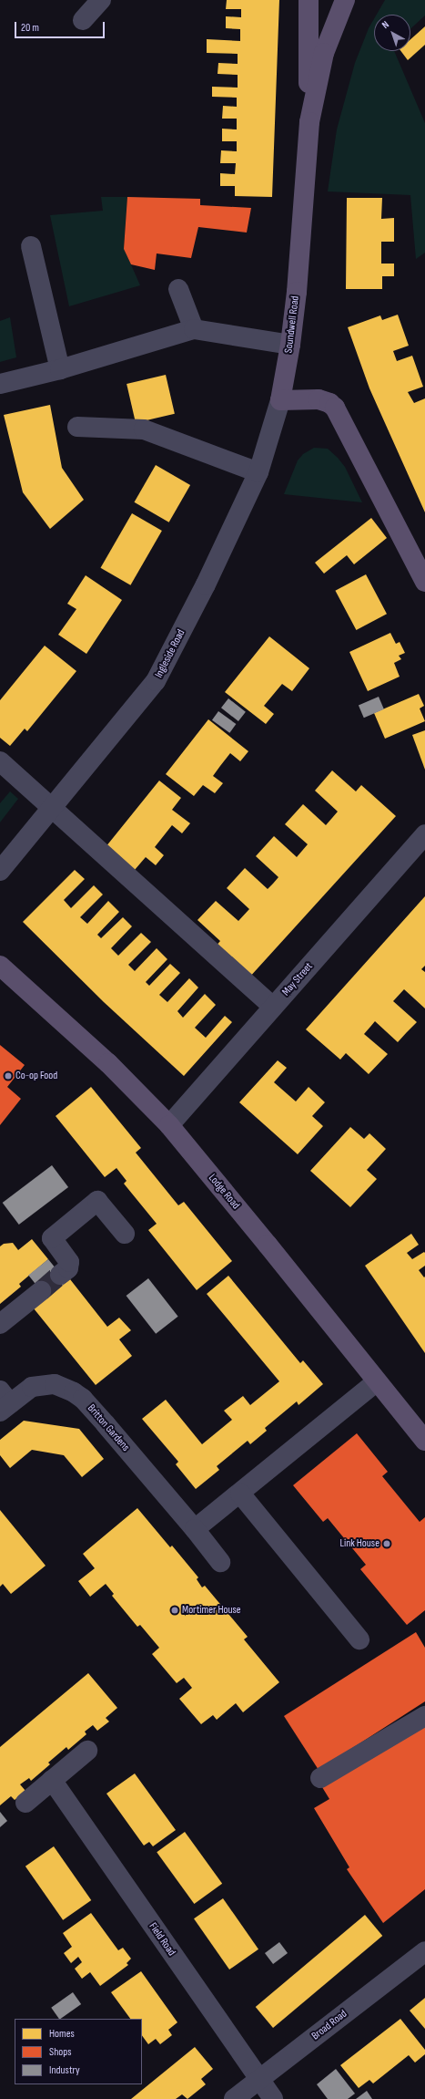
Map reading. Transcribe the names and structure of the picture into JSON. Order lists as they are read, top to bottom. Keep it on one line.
{"streets":{"main road":["Soundwell Road","Lodge Road"],"street":["Ingleside Road","May Street","Britton Gardens","Field Road","Broad Road"]},"crossings":[["Soundwell Road","Ingleside Road"],["May Street","Lodge Road"],["Field Road","Broad Road"]],"places":["Co-op Food","Link House","Mortimer House"],"legend":["Homes","Shops","Industry"],"scale_bar":"20 m","north":"top left"}
